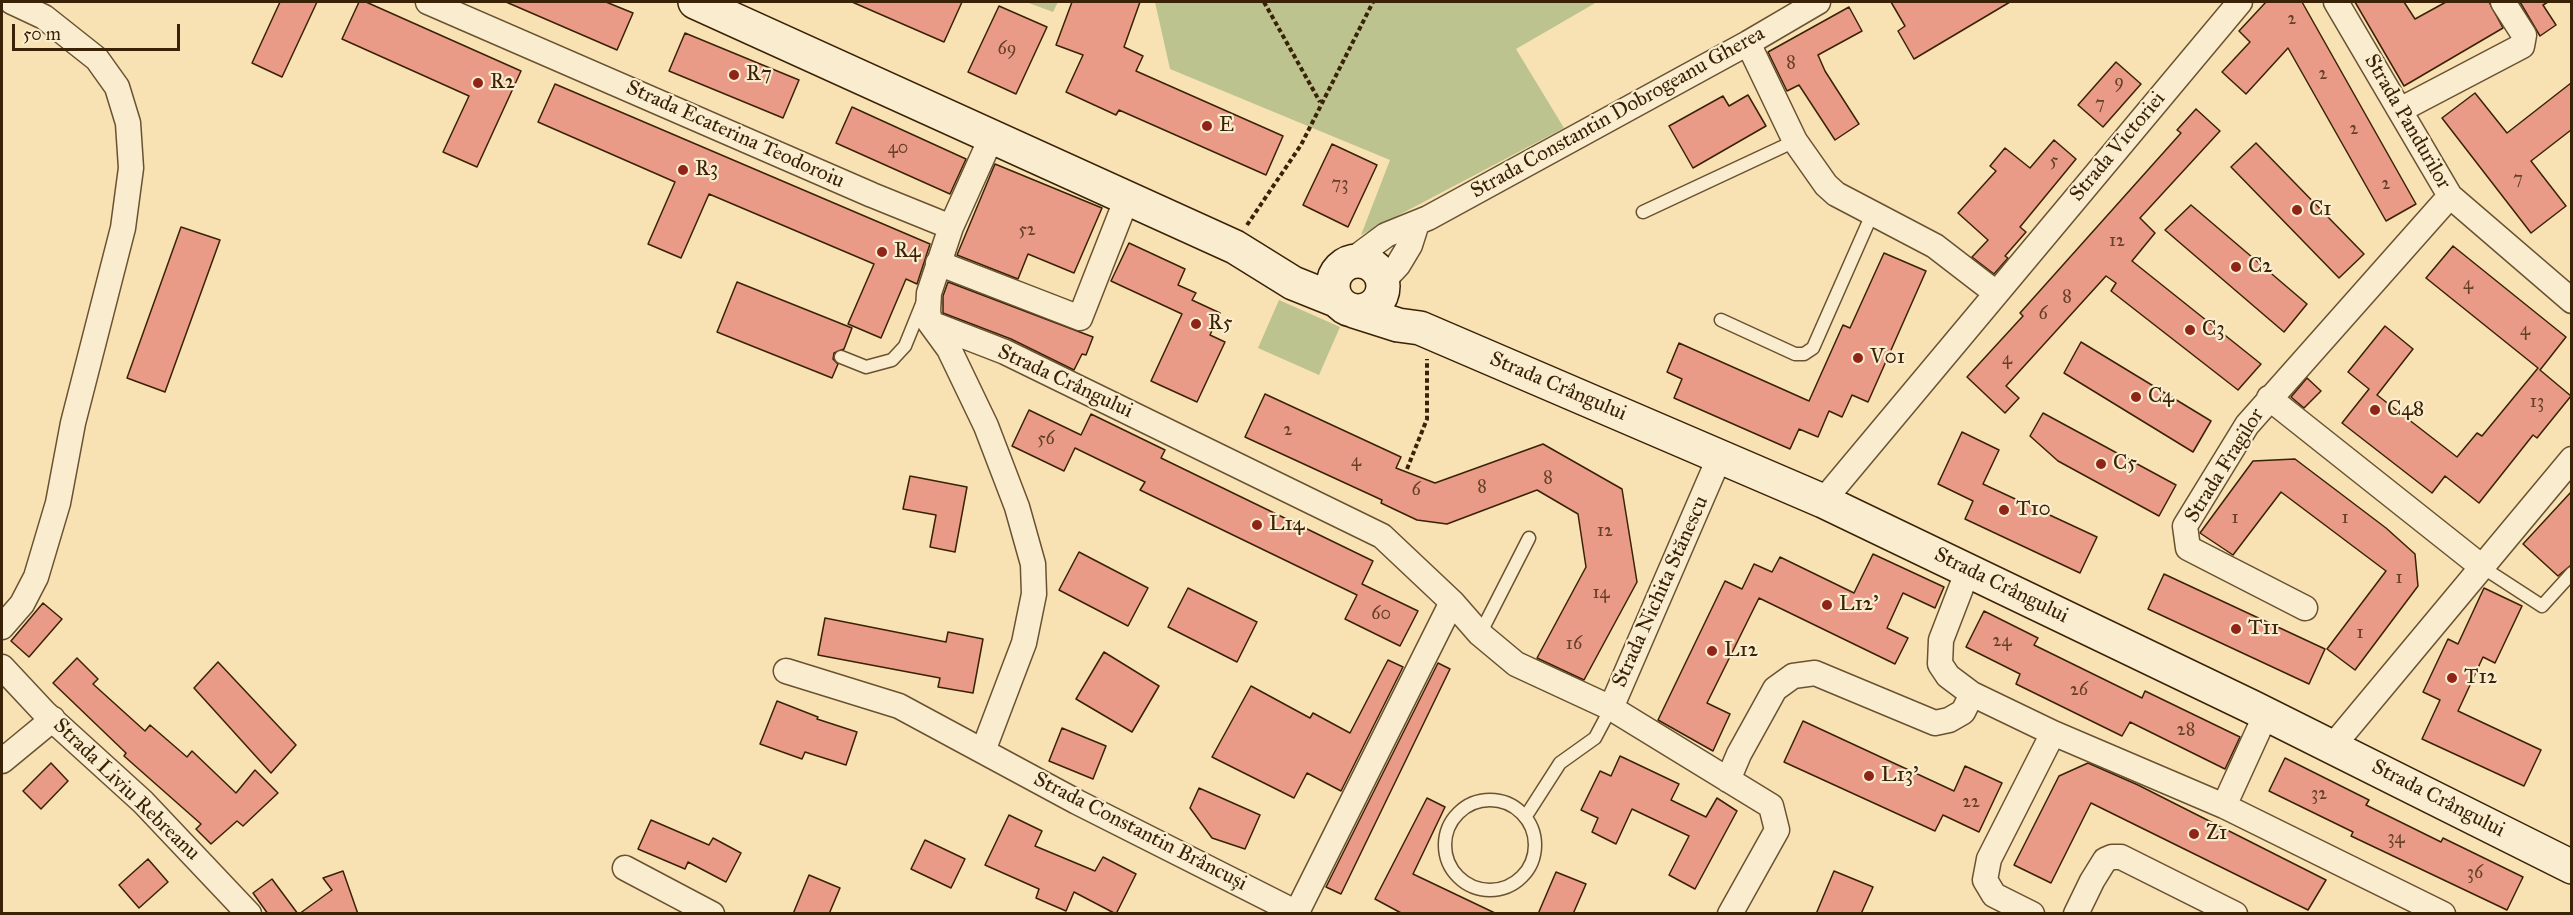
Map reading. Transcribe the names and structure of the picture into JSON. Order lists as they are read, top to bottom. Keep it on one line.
{"streets":{"main road":["Strada Crângului"],"street":["Strada Constantin Dobrogeanu Gherea","Strada Pandurilor","Strada Ecaterina Teodoroiu","Strada Victoriei","Strada Fragilor","Strada Nichita Stănescu","Strada Liviu Rebreanu","Strada Constantin Brâncuși"]},"crossings":[["Strada Constantin Dobrogeanu Gherea","Strada Crângului"],["Strada Pandurilor","Strada Fragilor"],["Strada Victoriei","Strada Crângului"],["Strada Crângului","Strada Nichita Stănescu"]],"places":["R7","R2","E","R3","C1","R4","C2","R5","C3","V01","C4","C48","C5","T10","L14","L12'","T11","L12","T12","L13'","Z1"],"house_numbers":["2","69","8","2","9","7","2","40","5","7","73","2","52","12","4","8","6","4","4","13","2","56","4","8","8","6","1","1","12","1","14","60","1","24","16","26","28","32","22","34","36"],"scale_bar":"50 m"}
